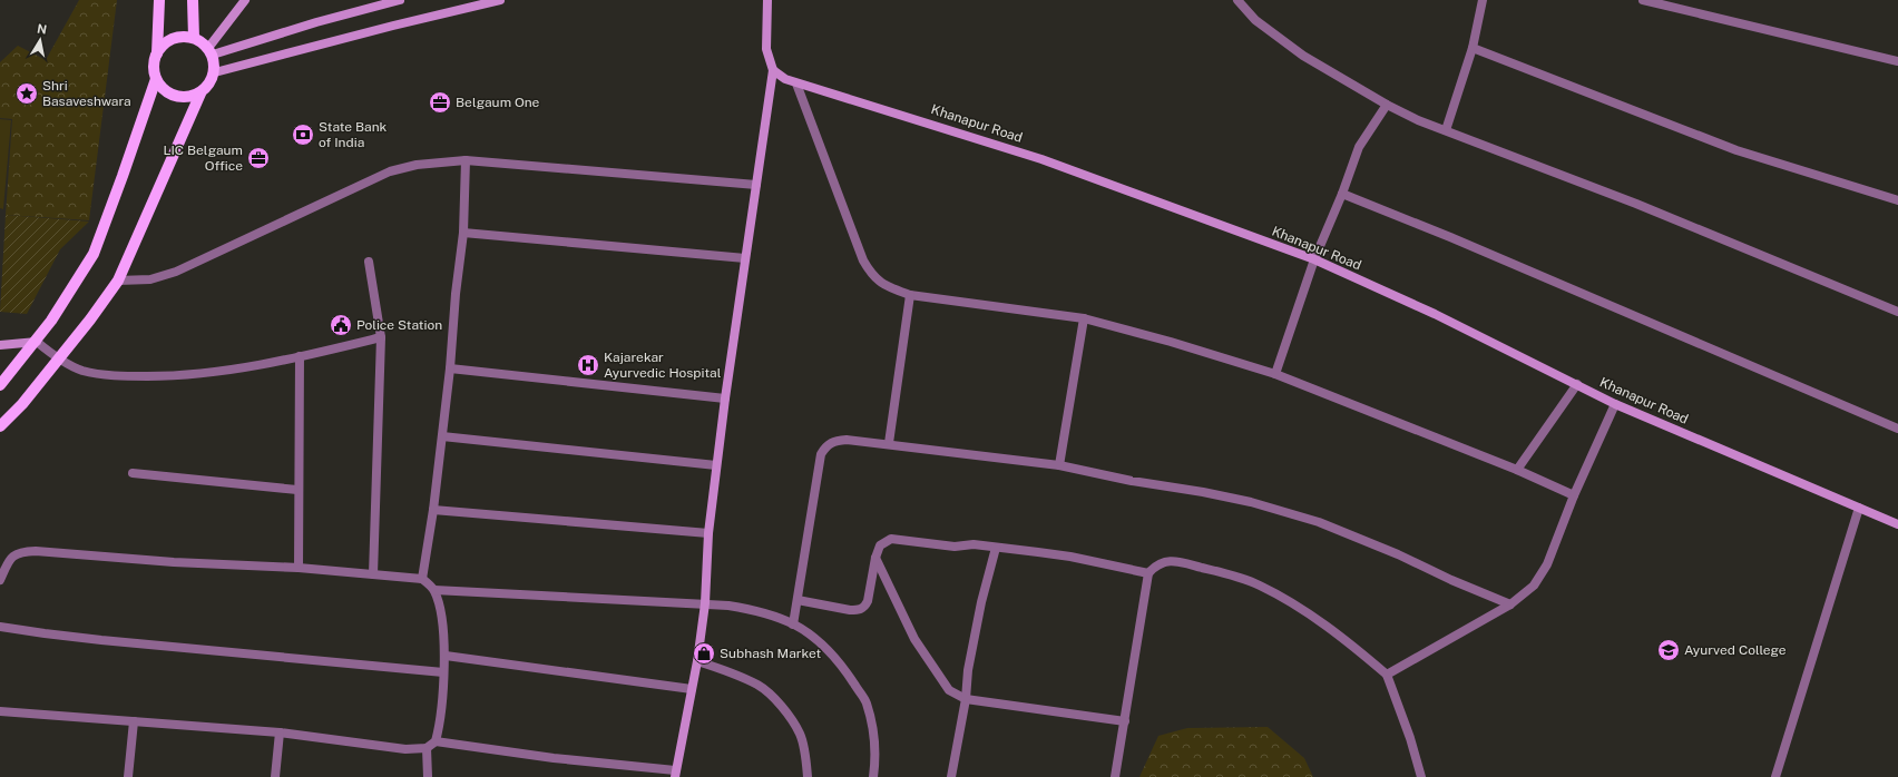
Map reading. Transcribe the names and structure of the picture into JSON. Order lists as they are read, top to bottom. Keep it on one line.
{"streets":{"main road":["Khanapur Road"]},"places":{"place":["Shri Basaveshwara"],"office":["Belgaum One","LIC Belgaum Office"],"bank":["State Bank of India"],"public building":["Police Station"],"hospital":["Kajarekar Ayurvedic Hospital"],"school or university":["Ayurved College"],"shop":["Subhash Market"]},"north":"top"}
